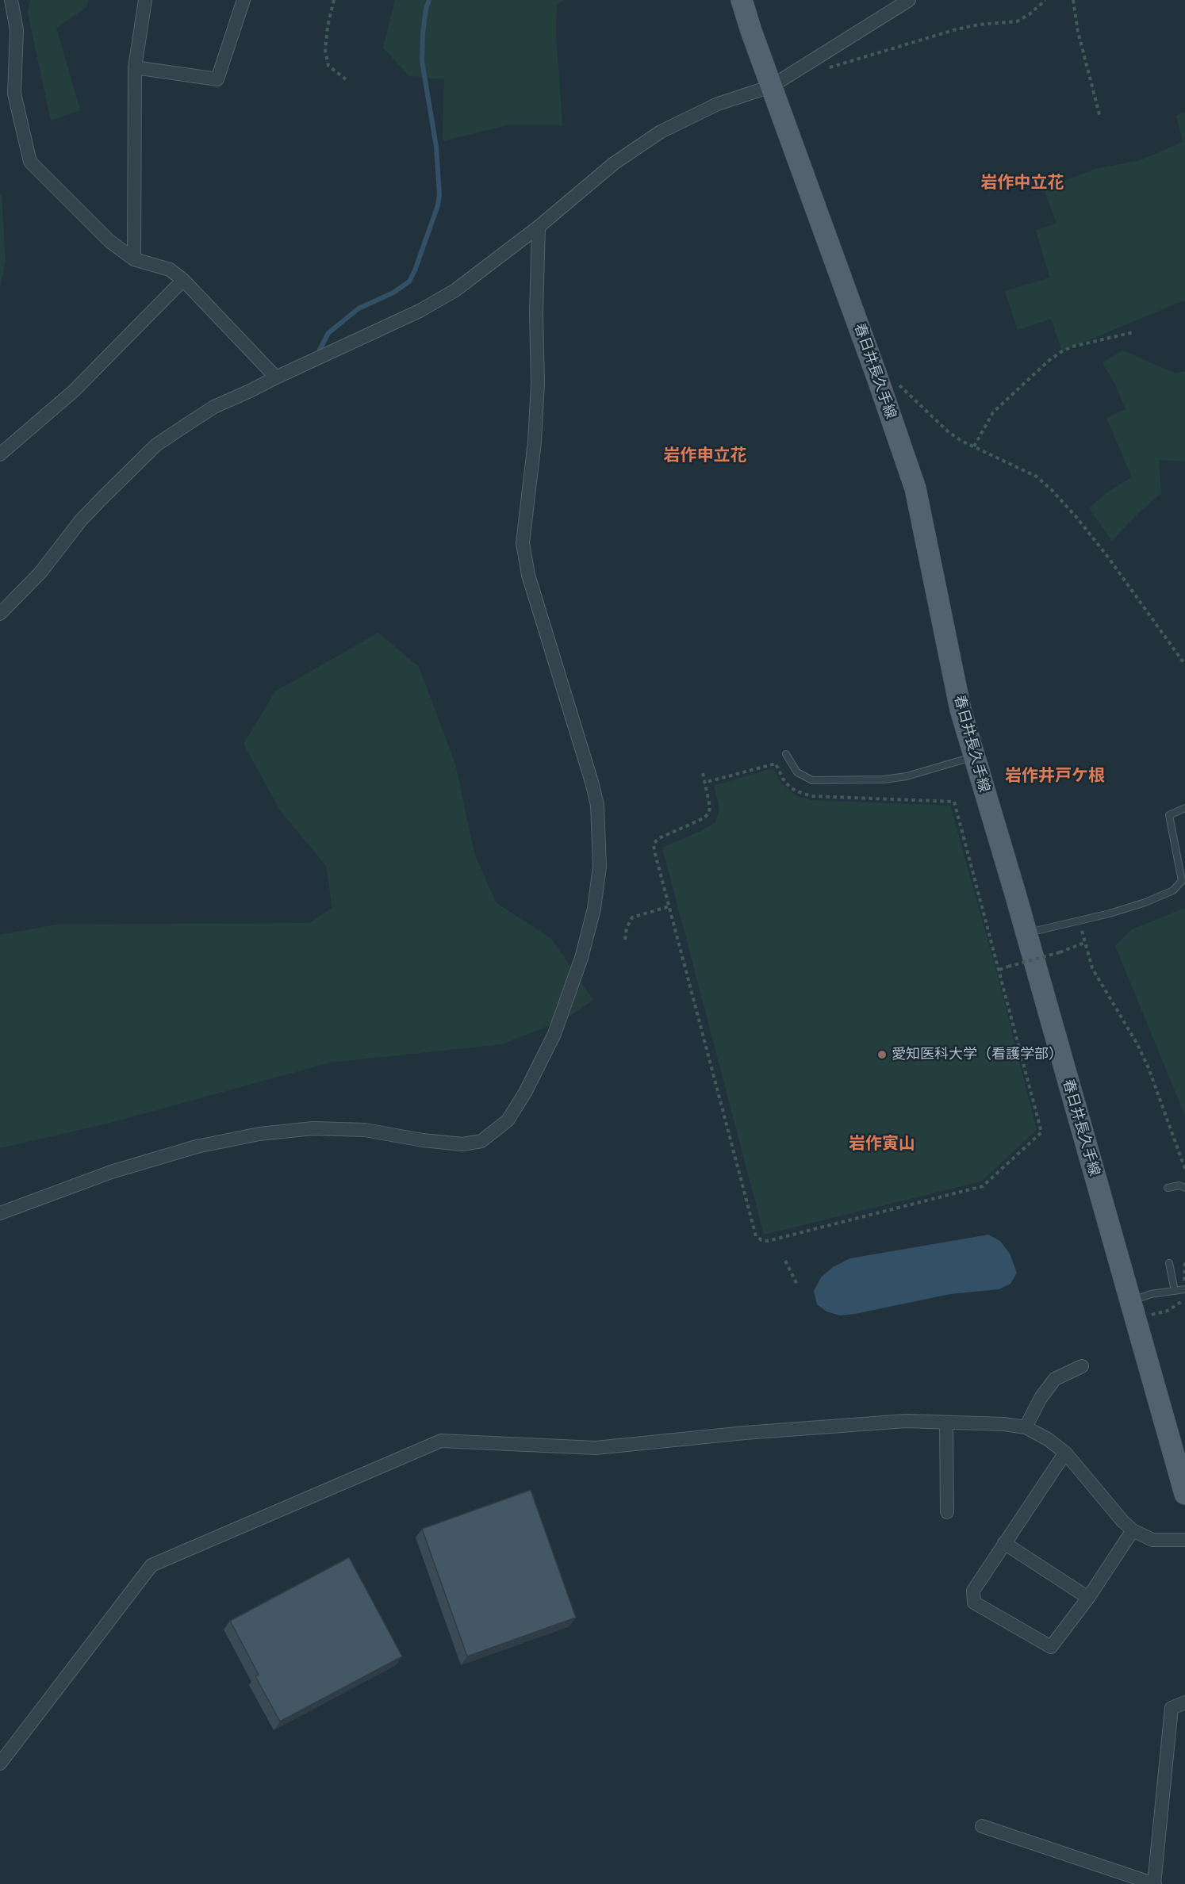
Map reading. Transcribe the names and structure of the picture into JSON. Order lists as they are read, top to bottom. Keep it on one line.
{"streets":{"main road":["春日井長久手線"]},"districts":["岩作中立花","岩作申立花","岩作井戸ケ根","岩作寅山"],"places":["愛知医科大学（看護学部）"]}
